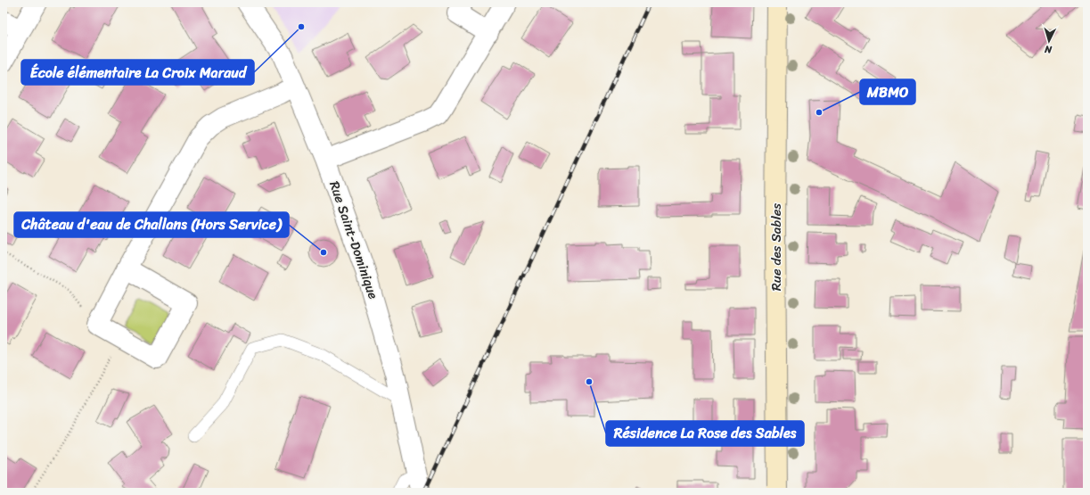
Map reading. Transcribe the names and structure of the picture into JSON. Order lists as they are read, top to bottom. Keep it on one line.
{"streets":{"main road":["Rue des Sables"],"street":["Rue Saint-Dominique"]},"places":["École élémentaire La Croix Maraud","MBMO","Château d'eau de Challans (Hors Service)","Résidence La Rose des Sables"],"north":"bottom"}
